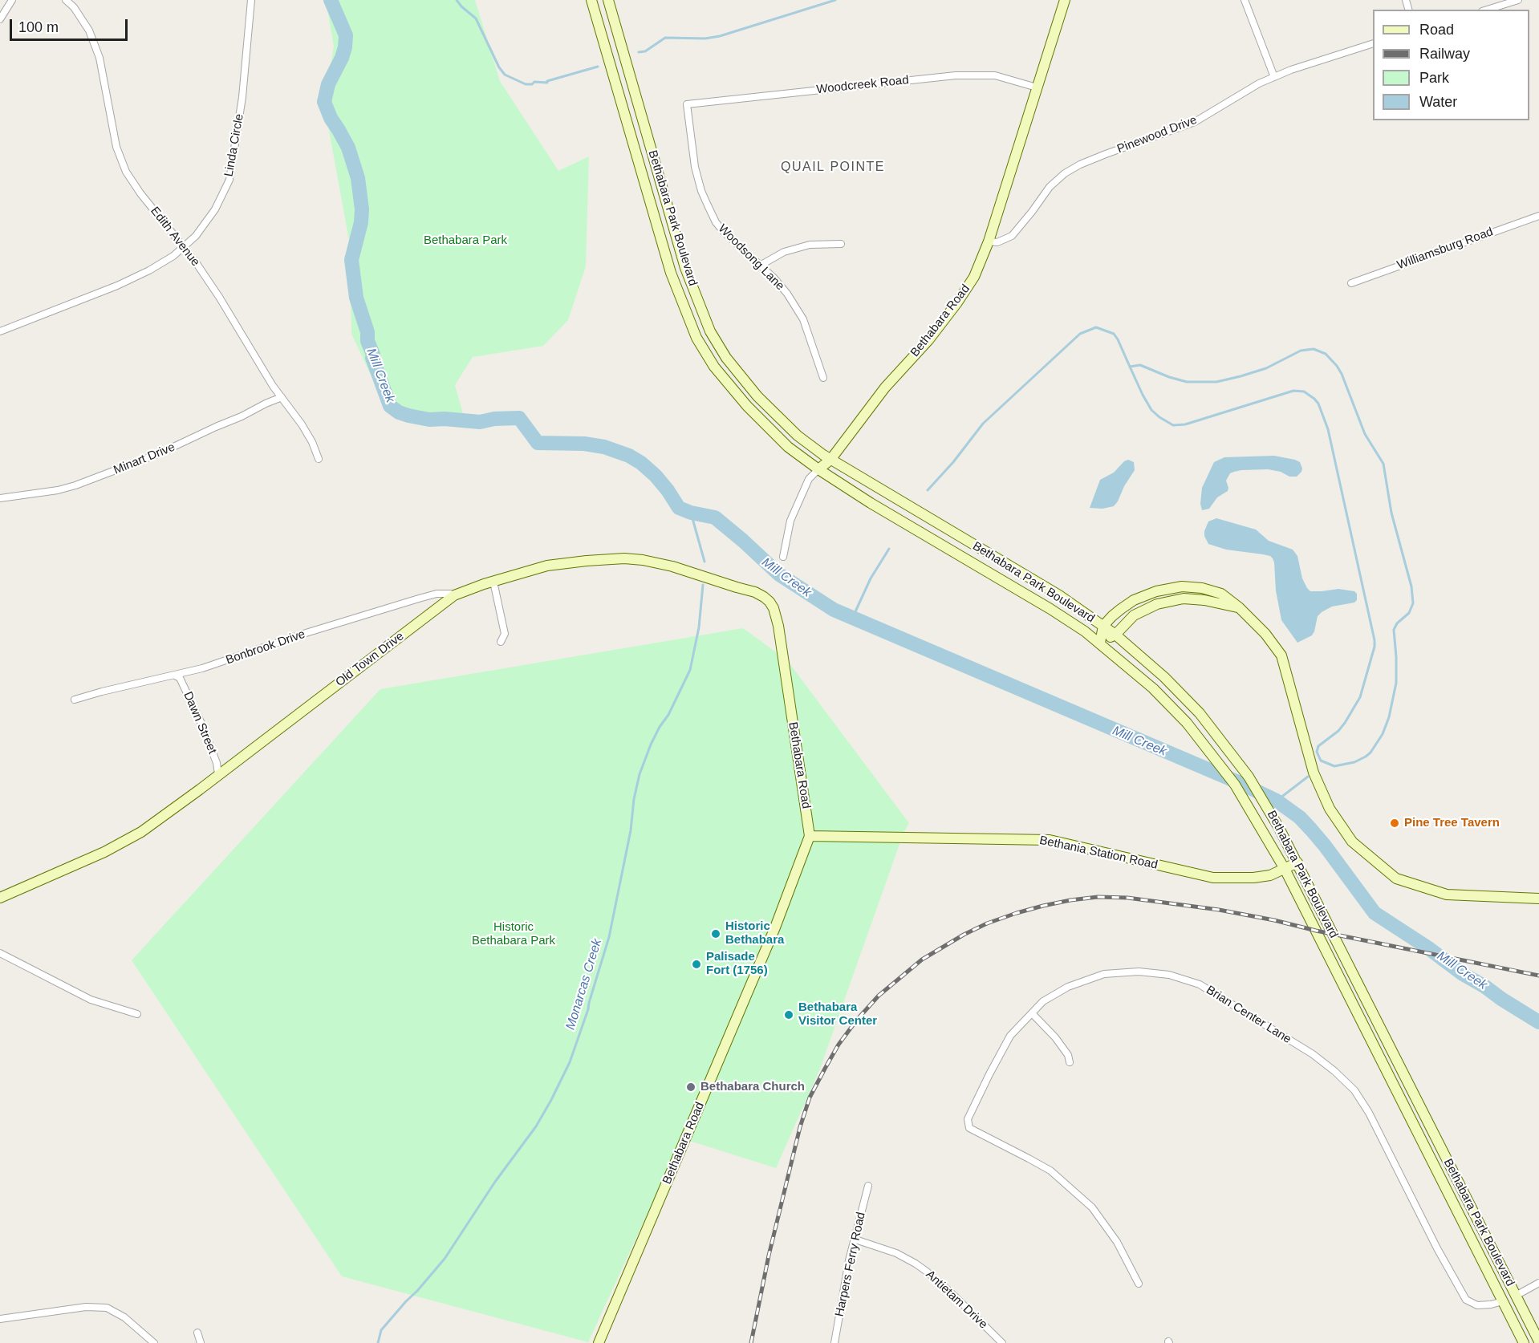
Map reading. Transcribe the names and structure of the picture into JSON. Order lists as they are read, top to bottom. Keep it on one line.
{"streets":{"street":["Woodcreek Road","Pinewood Drive","Linda Circle","Bethabara Park Boulevard","Edith Avenue","Williamsburg Road","Woodsong Lane","Bethabara Road","Minart Drive","Bonbrook Drive","Old Town Drive","Dawn Street","Bethania Station Road","Brian Center Lane","Harpers Ferry Road","Antietam Drive"]},"crossings":[["Woodcreek Road","Woodsong Lane"],["Woodcreek Road","Bethabara Road"],["Pinewood Drive","Bethabara Road"],["Linda Circle","Edith Avenue"],["Bethabara Park Boulevard","Bethabara Road"],["Bethabara Park Boulevard","Bethania Station Road"],["Bethabara Park Boulevard","Brian Center Lane"],["Edith Avenue","Minart Drive"],["Bethabara Road","Old Town Drive"],["Bethabara Road","Bethania Station Road"],["Bonbrook Drive","Old Town Drive"],["Bonbrook Drive","Dawn Street"],["Old Town Drive","Dawn Street"],["Harpers Ferry Road","Antietam Drive"]],"districts":["QUAIL POINTE"],"water":["Mill Creek","Monarcas Creek"],"parks":["Bethabara Park","Historic Bethabara Park"],"places":["Pine Tree Tavern","Historic Bethabara","Palisade Fort (1756)","Bethabara Visitor Center","Bethabara Church"],"legend":["Road","Railway","Park","Water"],"scale_bar":"100 m"}
